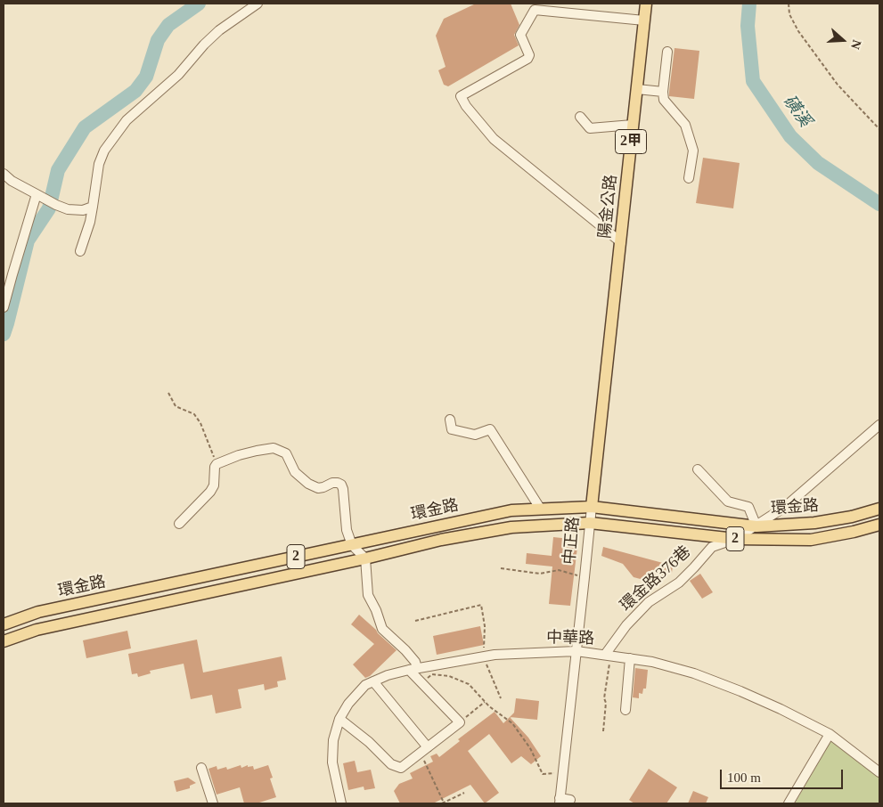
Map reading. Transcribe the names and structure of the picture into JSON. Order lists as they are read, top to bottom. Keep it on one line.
{"streets":{"main road":["2甲","陽金公路","環金路","2","中正路"],"street":["環金路376巷","中華路"]},"crossings":[["陽金公路","中正路"],["環金路","中正路"],["環金路","環金路376巷"],["中正路","中華路"],["環金路376巷","中華路"]],"water":["磺溪"],"scale_bar":"100 m","north":"right"}
